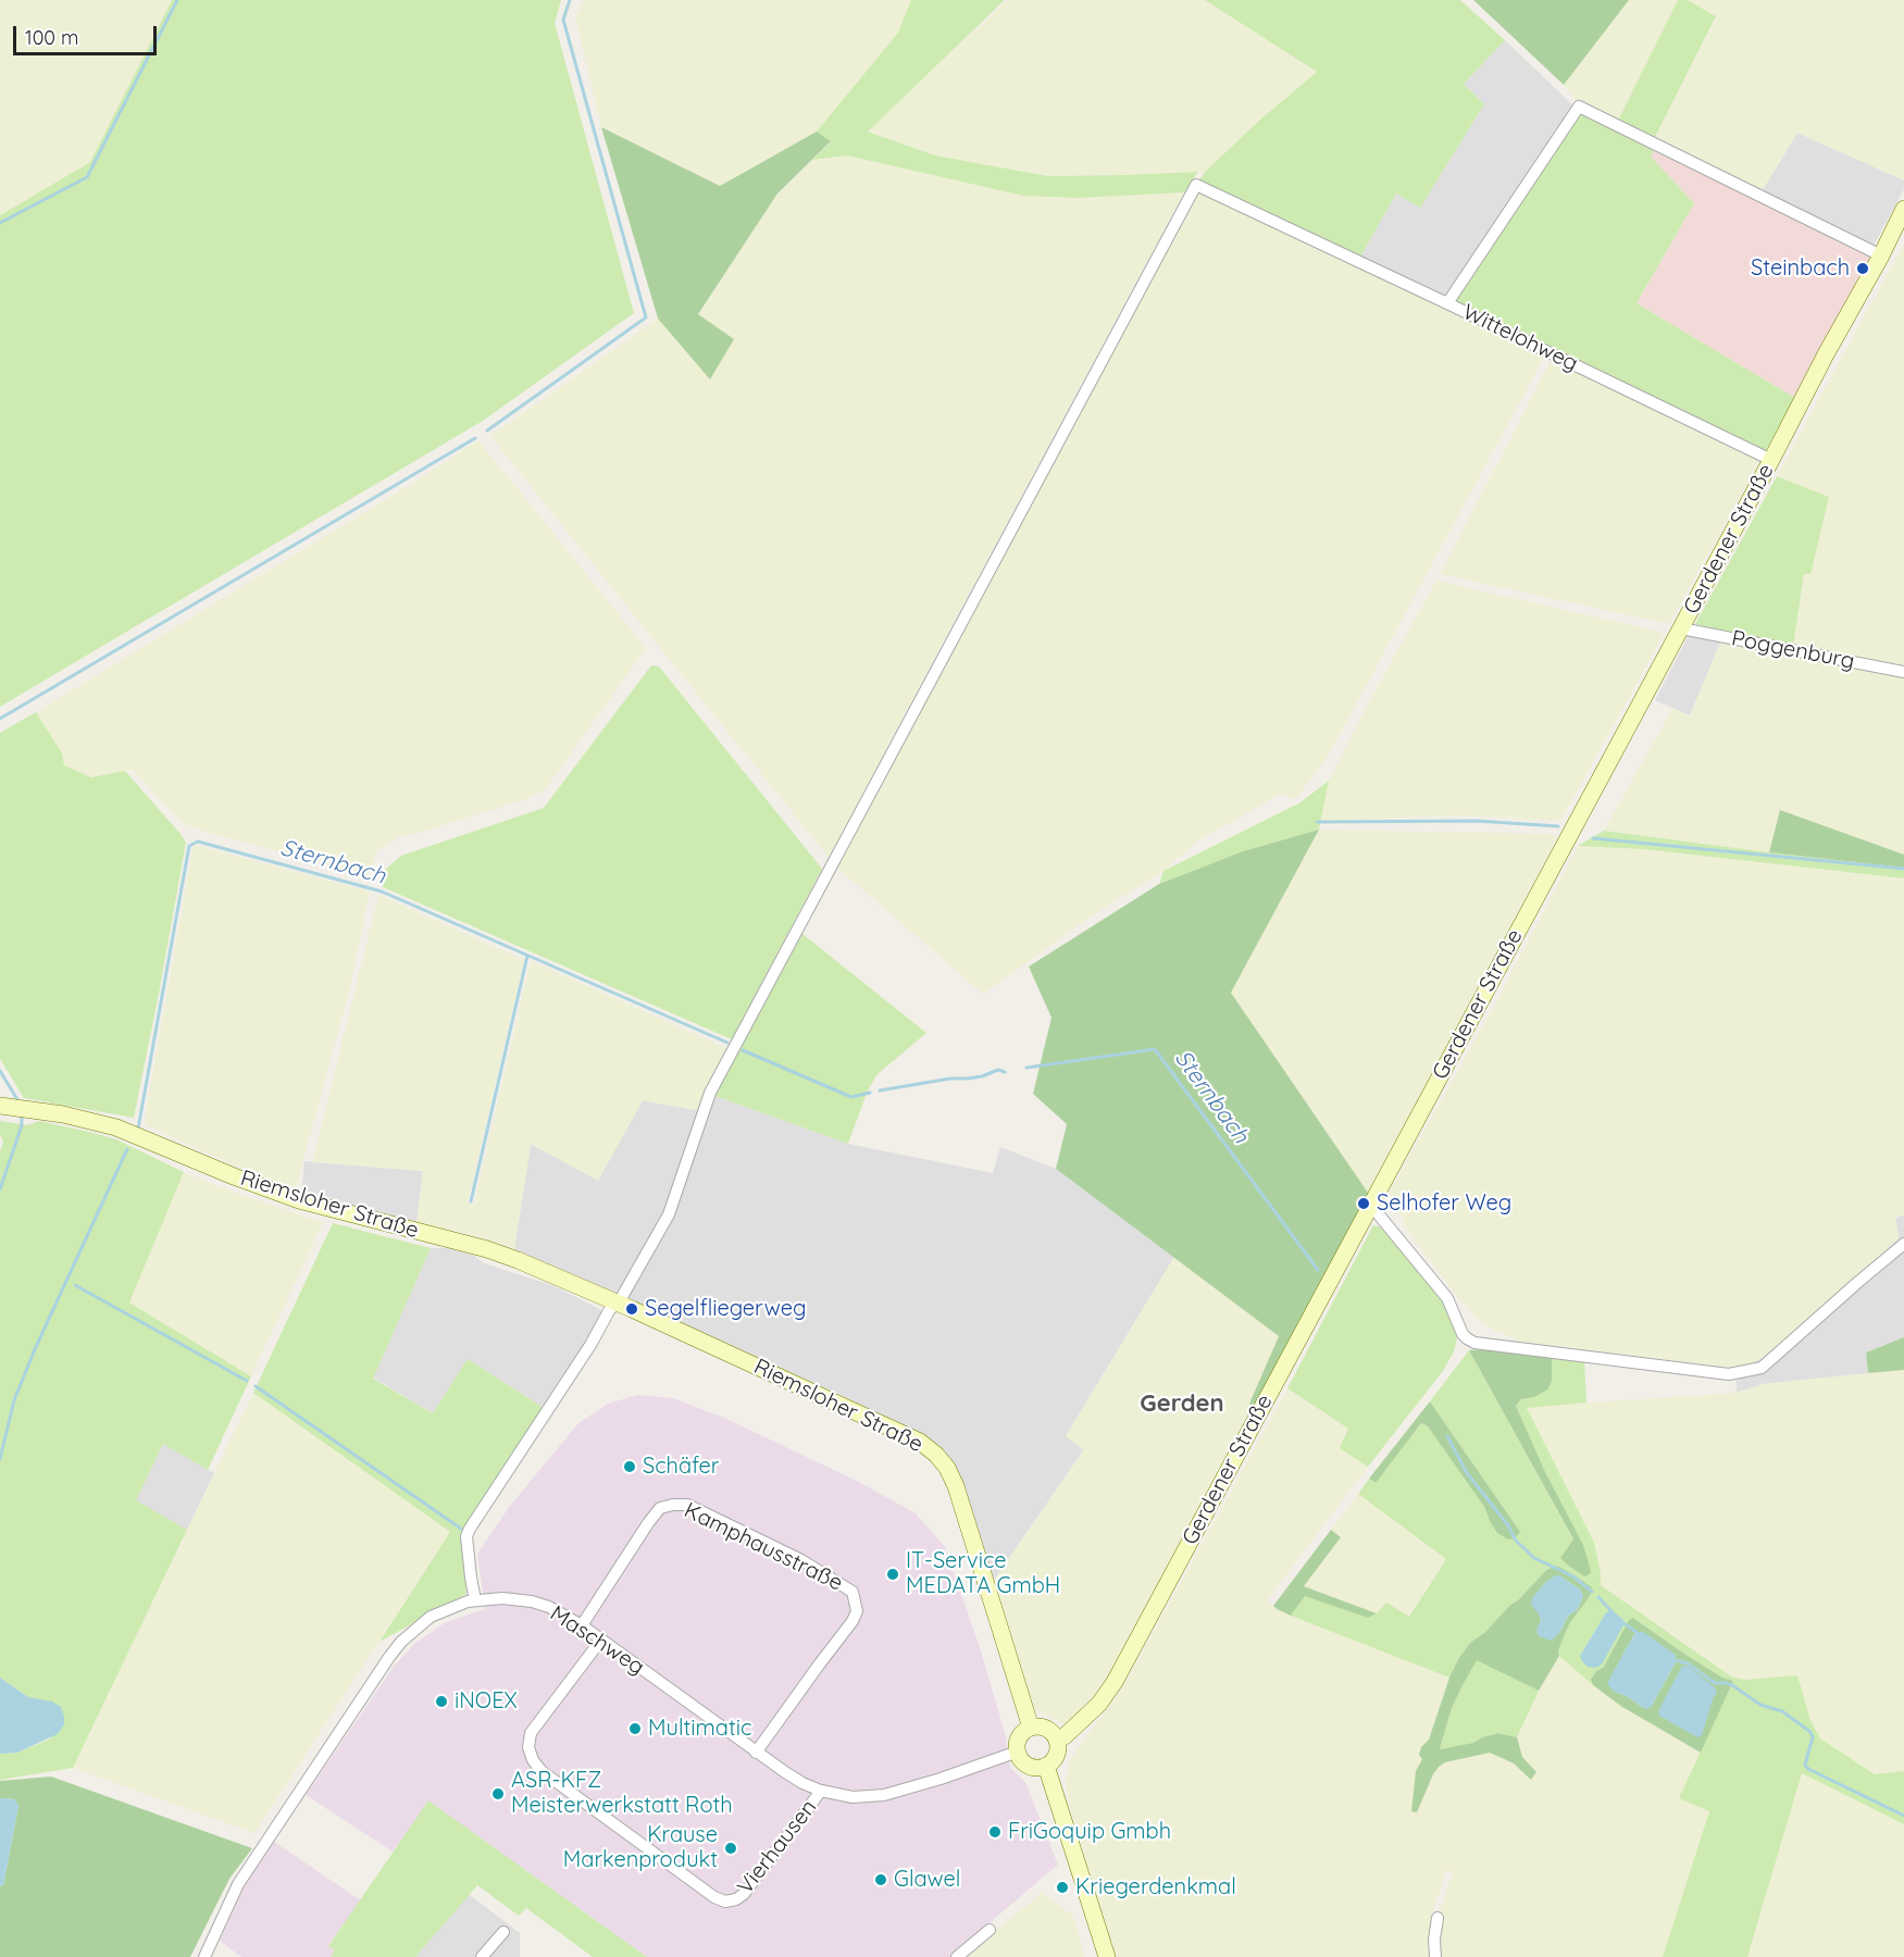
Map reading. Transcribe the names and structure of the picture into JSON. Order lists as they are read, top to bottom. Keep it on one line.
{"streets":{"main road":["Gerdener Straße","Riemsloher Straße"],"street":["Wittelohweg","Poggenburg","Kamphausstraße","Maschweg","Vierhausen"]},"crossings":[["Wittelohweg","Gerdener Straße"],["Gerdener Straße","Poggenburg"],["Gerdener Straße","Riemsloher Straße"],["Gerdener Straße","Maschweg"],["Riemsloher Straße","Maschweg"],["Kamphausstraße","Maschweg"],["Maschweg","Vierhausen"]],"districts":["Gerden"],"water":["Sternbach"],"places":["Steinbach","Selhofer Weg","Segelfliegerweg","Schäfer","IT-Service MEDATA GmbH","iNOEX","Multimatic","ASR-KFZ Meisterwerkstatt Roth","FriGoquip Gmbh","Krause Markenprodukt","Glawel","Kriegerdenkmal"],"scale_bar":"100 m"}
